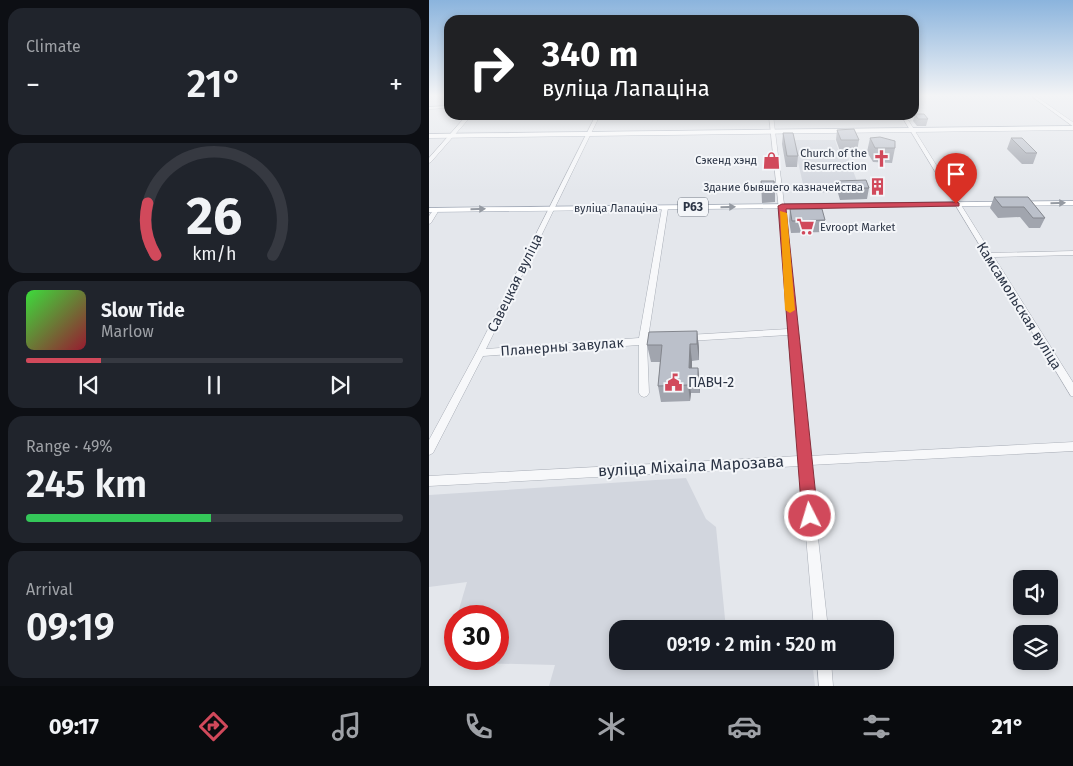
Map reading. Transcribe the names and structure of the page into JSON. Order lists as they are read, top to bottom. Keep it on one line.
{"streets":{"main road":["Р63","вуліца Лапаціна"],"street":["Савецкая вуліца","Камсамольская вуліца","Планерны завулак","вуліца Міхаіла Марозава"]},"crossings":[["вуліца Лапаціна","Савецкая вуліца"],["вуліца Лапаціна","Камсамольская вуліца"],["вуліца Лапаціна","Планерны завулак"],["Савецкая вуліца","Планерны завулак"]],"places":{"church":["Church of the Resurrection"],"shop":["Сэкенд хэнд"],"building":["Здание бывшего казначейства"],"supermarket":["Evroopt Market"],"public building":["ПАВЧ-2"]},"page":{"tile":["Climate",["Range · 49%","245 km"],["Arrival","09:19"]],"turn":["340 m","вуліца Лапаціна"],"heat":["−","21°","+"],"song":["Slow Tide","Marlow"],"limit":"30","trip":"09:19 · 2 min · 520 m","tabs":["09:17","21°"],"gauge":["26","km/h"]}}
